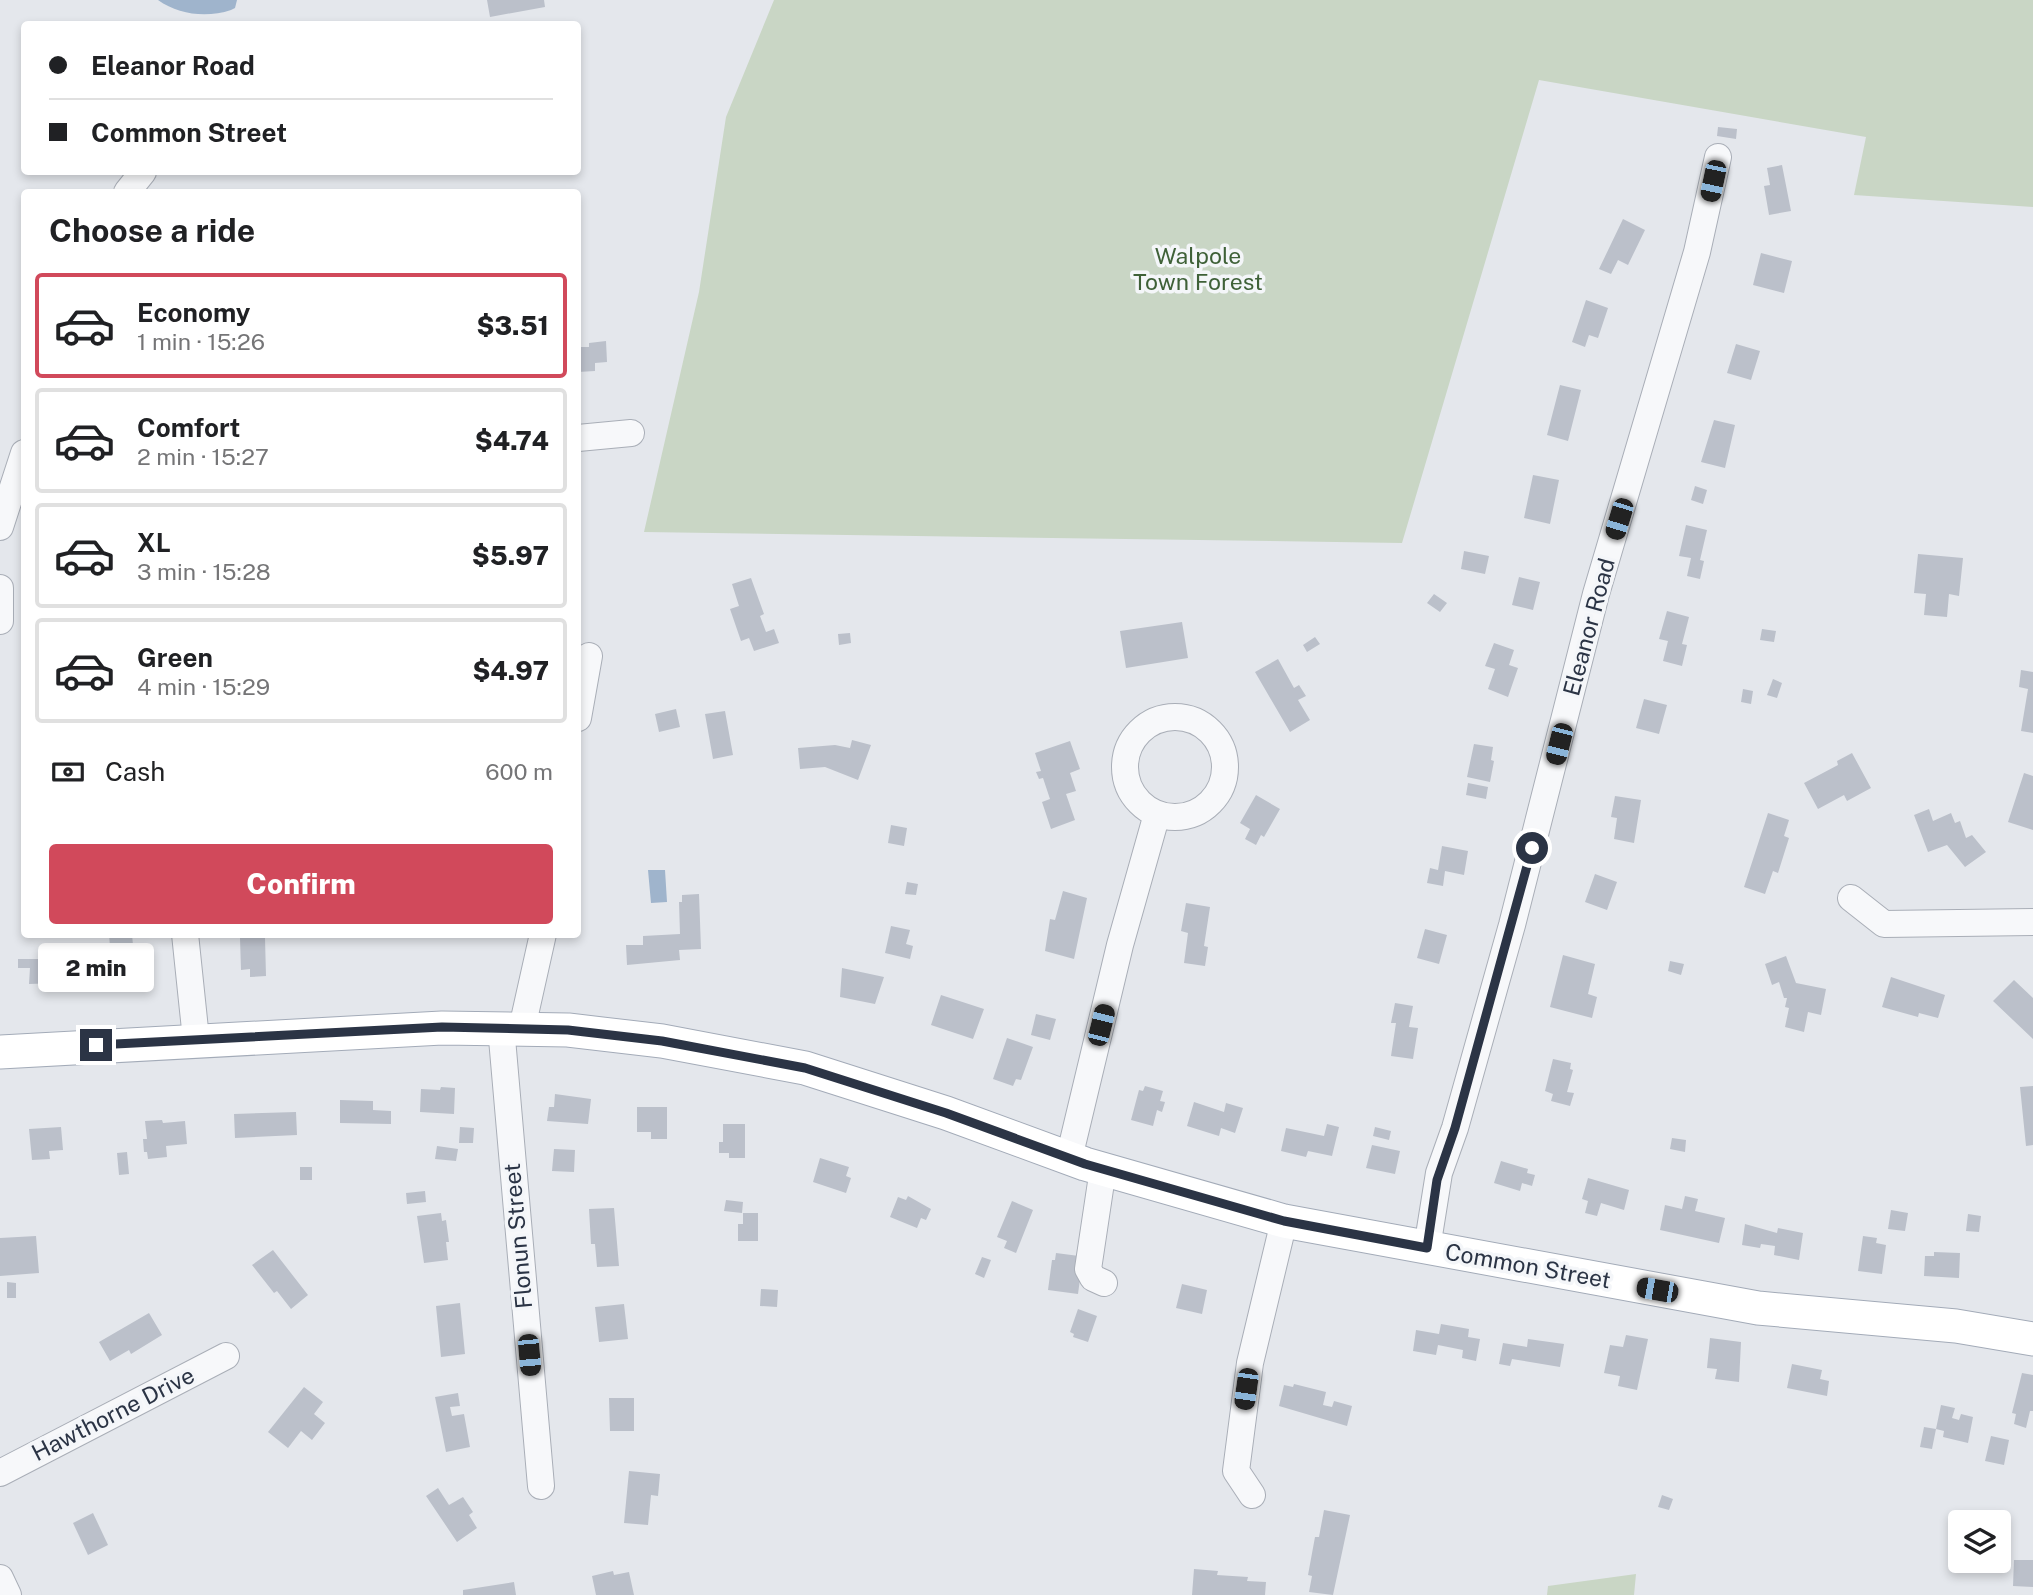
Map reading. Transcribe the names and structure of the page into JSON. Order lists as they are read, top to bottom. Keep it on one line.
{"streets":{"main road":["Common Street"],"street":["Eleanor Road","Flonun Street","Hawthorne Drive"]},"crossings":[["Eleanor Road","Common Street"],["Flonun Street","Common Street"]],"parks":["Walpole Town Forest"],"page":{"banner":["Eleanor Road","Common Street"],"heading":"Choose a ride","list":[{"name":"Economy","note":"1 min · 15:26","value":"$3.51"},{"name":"Comfort","note":"2 min · 15:27","value":"$4.74"},{"name":"XL","note":"3 min · 15:28","value":"$5.97"},{"name":"Green","note":"4 min · 15:29","value":"$4.97"}],"pay":["Cash","600 m"],"buttons":"Confirm","bubble":"2 min"}}
